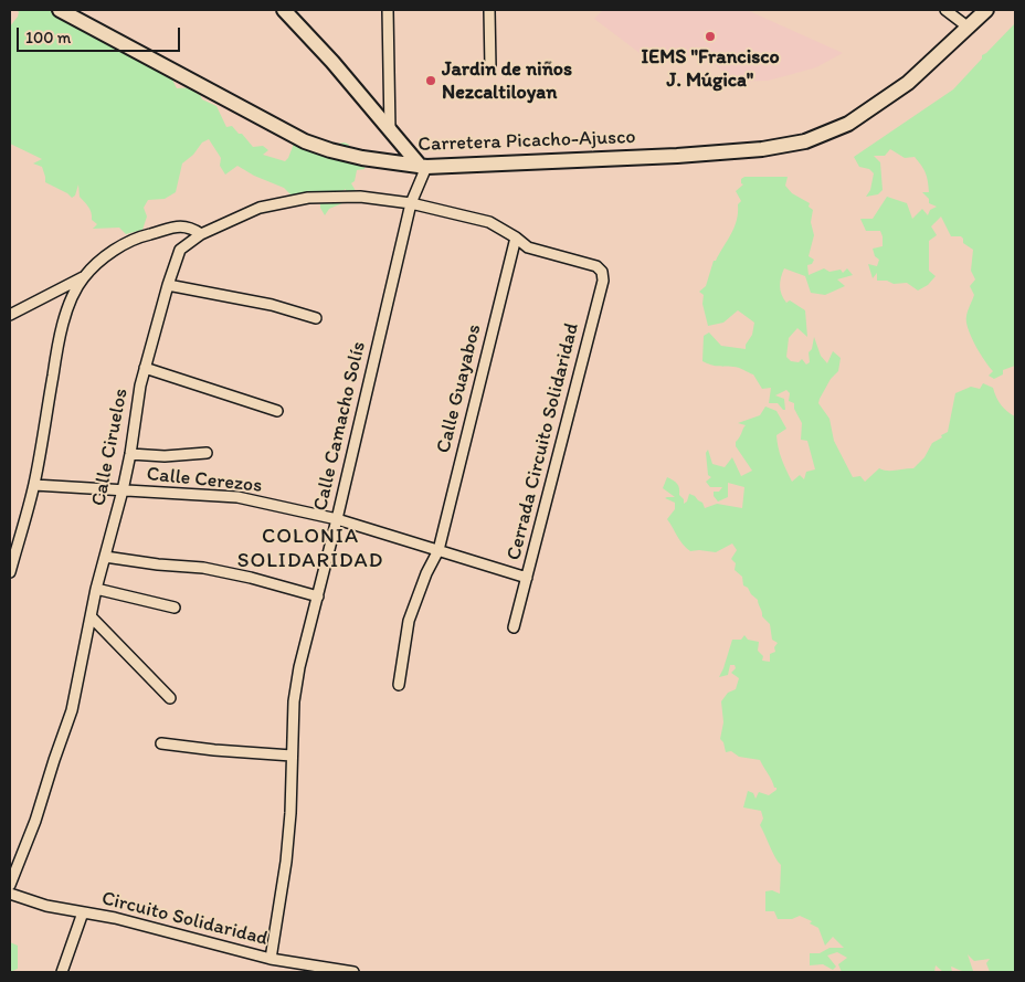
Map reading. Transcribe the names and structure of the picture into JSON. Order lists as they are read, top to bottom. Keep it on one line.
{"streets":{"main road":["Carretera Picacho-Ajusco"],"street":["Calle Guayabos","Calle Camacho Solís","Cerrada Circuito Solidaridad","Calle Ciruelos","Calle Cerezos","Circuito Solidaridad"]},"crossings":[["Carretera Picacho-Ajusco","Calle Camacho Solís"],["Calle Guayabos","Calle Ciruelos"],["Calle Guayabos","Calle Cerezos"],["Calle Camacho Solís","Calle Ciruelos"],["Calle Camacho Solís","Calle Cerezos"],["Calle Camacho Solís","Circuito Solidaridad"],["Cerrada Circuito Solidaridad","Calle Ciruelos"],["Cerrada Circuito Solidaridad","Calle Cerezos"],["Calle Ciruelos","Calle Cerezos"]],"districts":["COLONIA SOLIDARIDAD"],"places":["IEMS \"Francisco J. Múgica\"","Jardin de niños Nezcaltiloyan"],"scale_bar":"100 m"}
